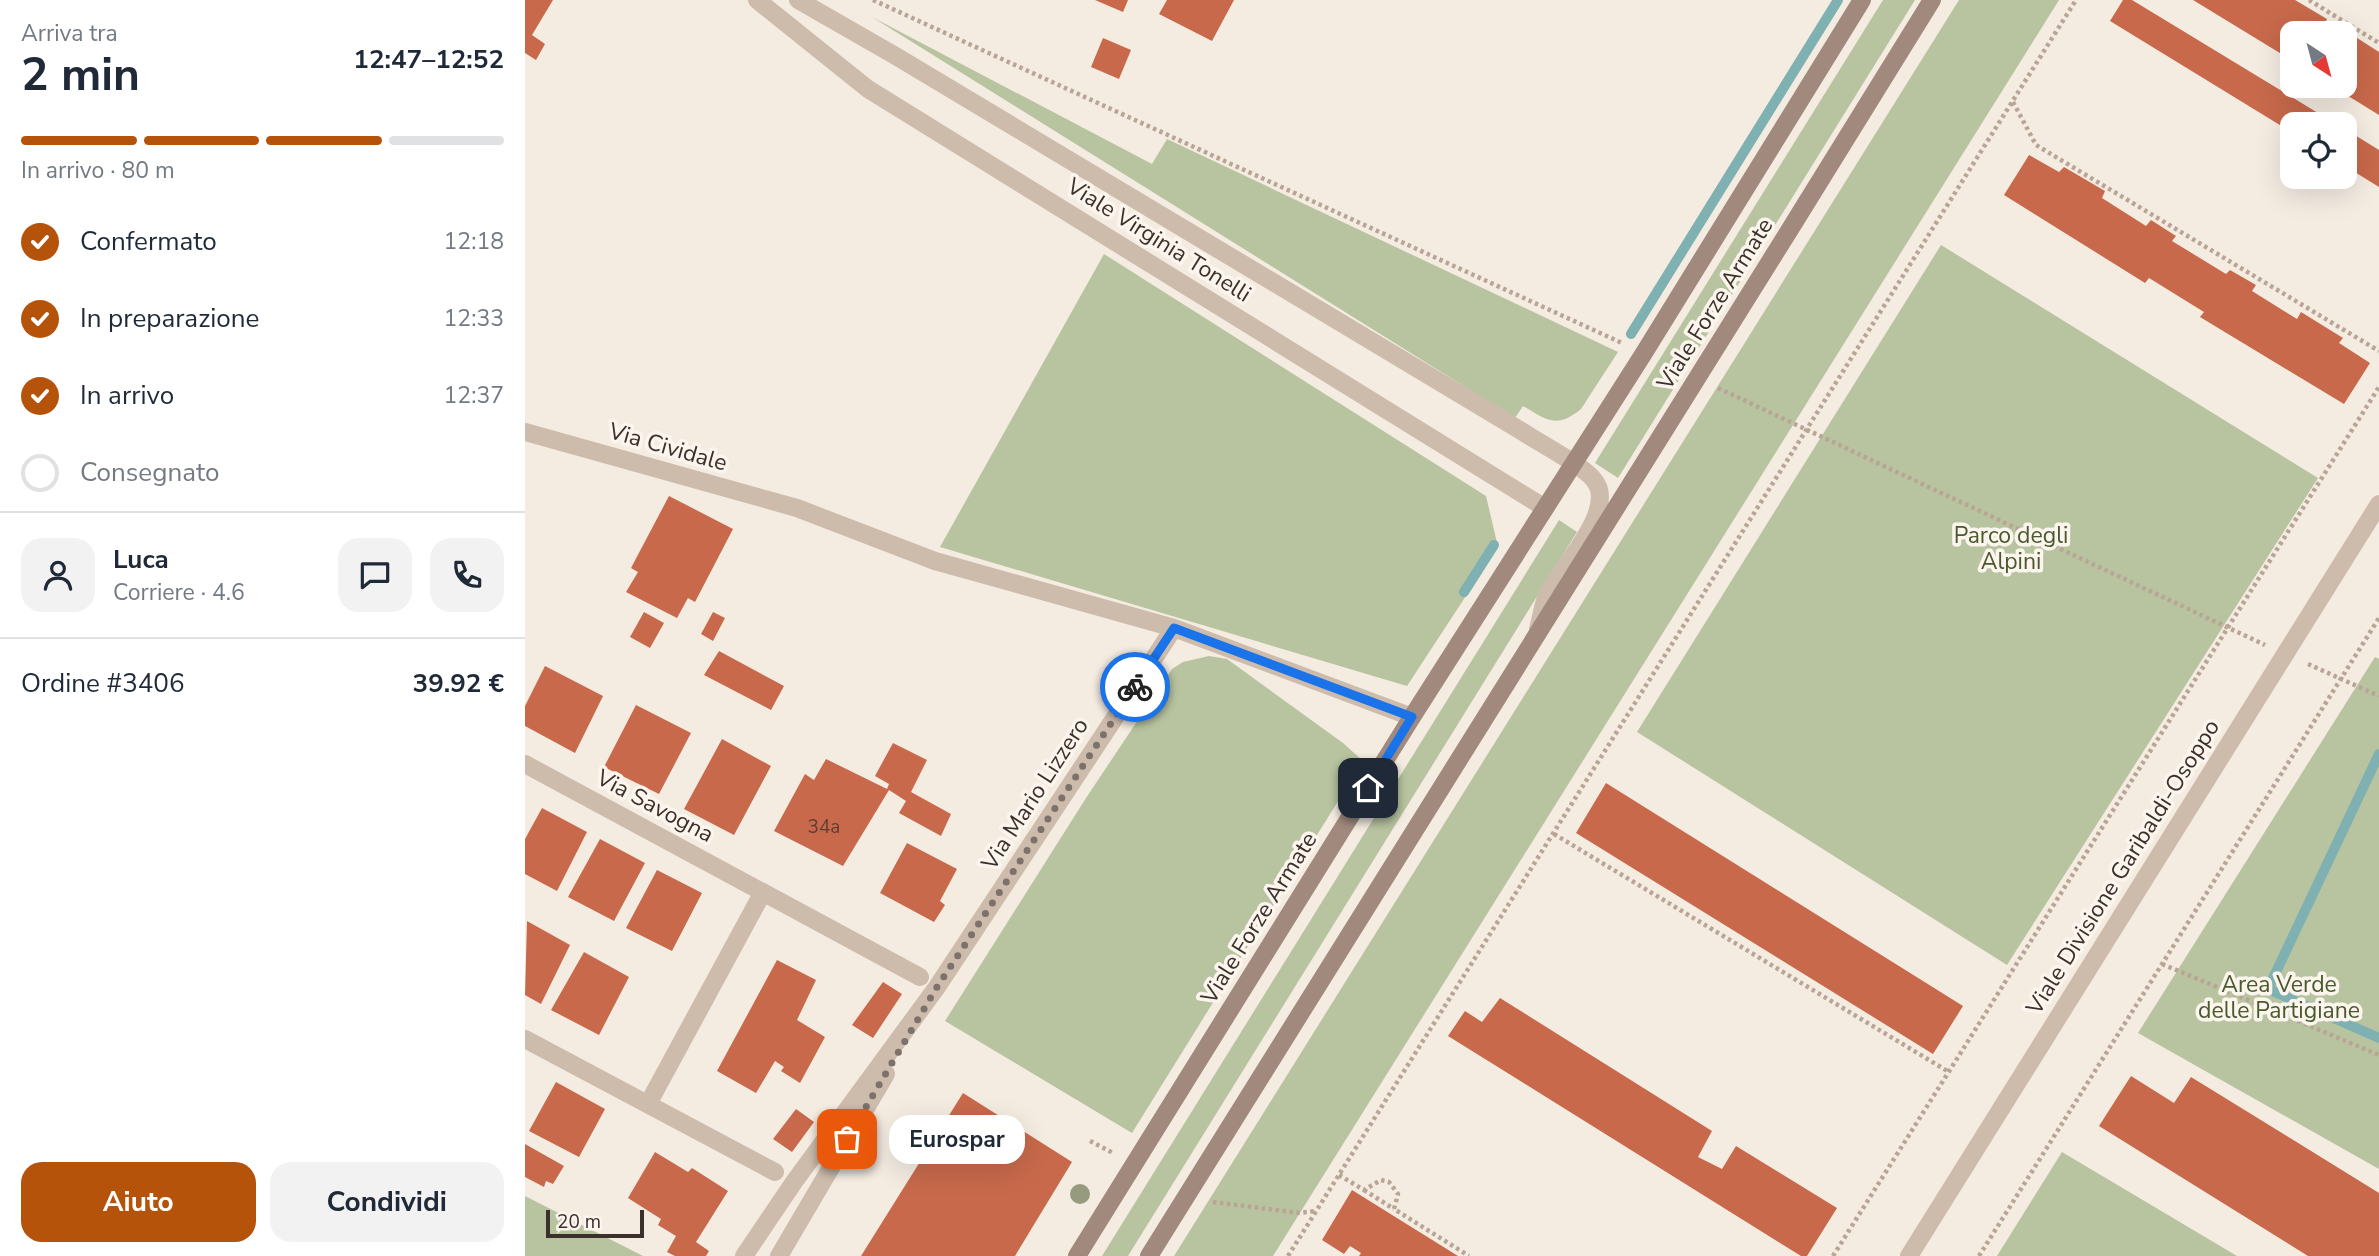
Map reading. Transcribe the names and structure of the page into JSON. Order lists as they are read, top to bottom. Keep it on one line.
{"streets":{"street":["Viale Virginia Tonelli","Viale Forze Armate","Via Cividale","Via Mario Lizzero","Via Savogna","Viale Divisione Garibaldi-Osoppo"]},"crossings":[["Viale Virginia Tonelli","Viale Forze Armate"],["Via Cividale","Via Mario Lizzero"]],"parks":["Parco degli Alpini","Area Verde delle Partigiane"],"places":["Eurospar"],"house_numbers":["34a"],"scale_bar":"20 m","north":"bottom right","page":{"heading":["2 min","Arriva tra","12:47–12:52"],"panel":["Luca","Corriere · 4.6","Ordine #3406","39.92 €"],"bar":"In arrivo · 80 m","list":[["Confermato","12:18"],["In preparazione","12:33"],["In arrivo","12:37"],"Consegnato"],"bubble":"Eurospar","buttons":["Aiuto","Condividi"],"scale":"20 m"}}
